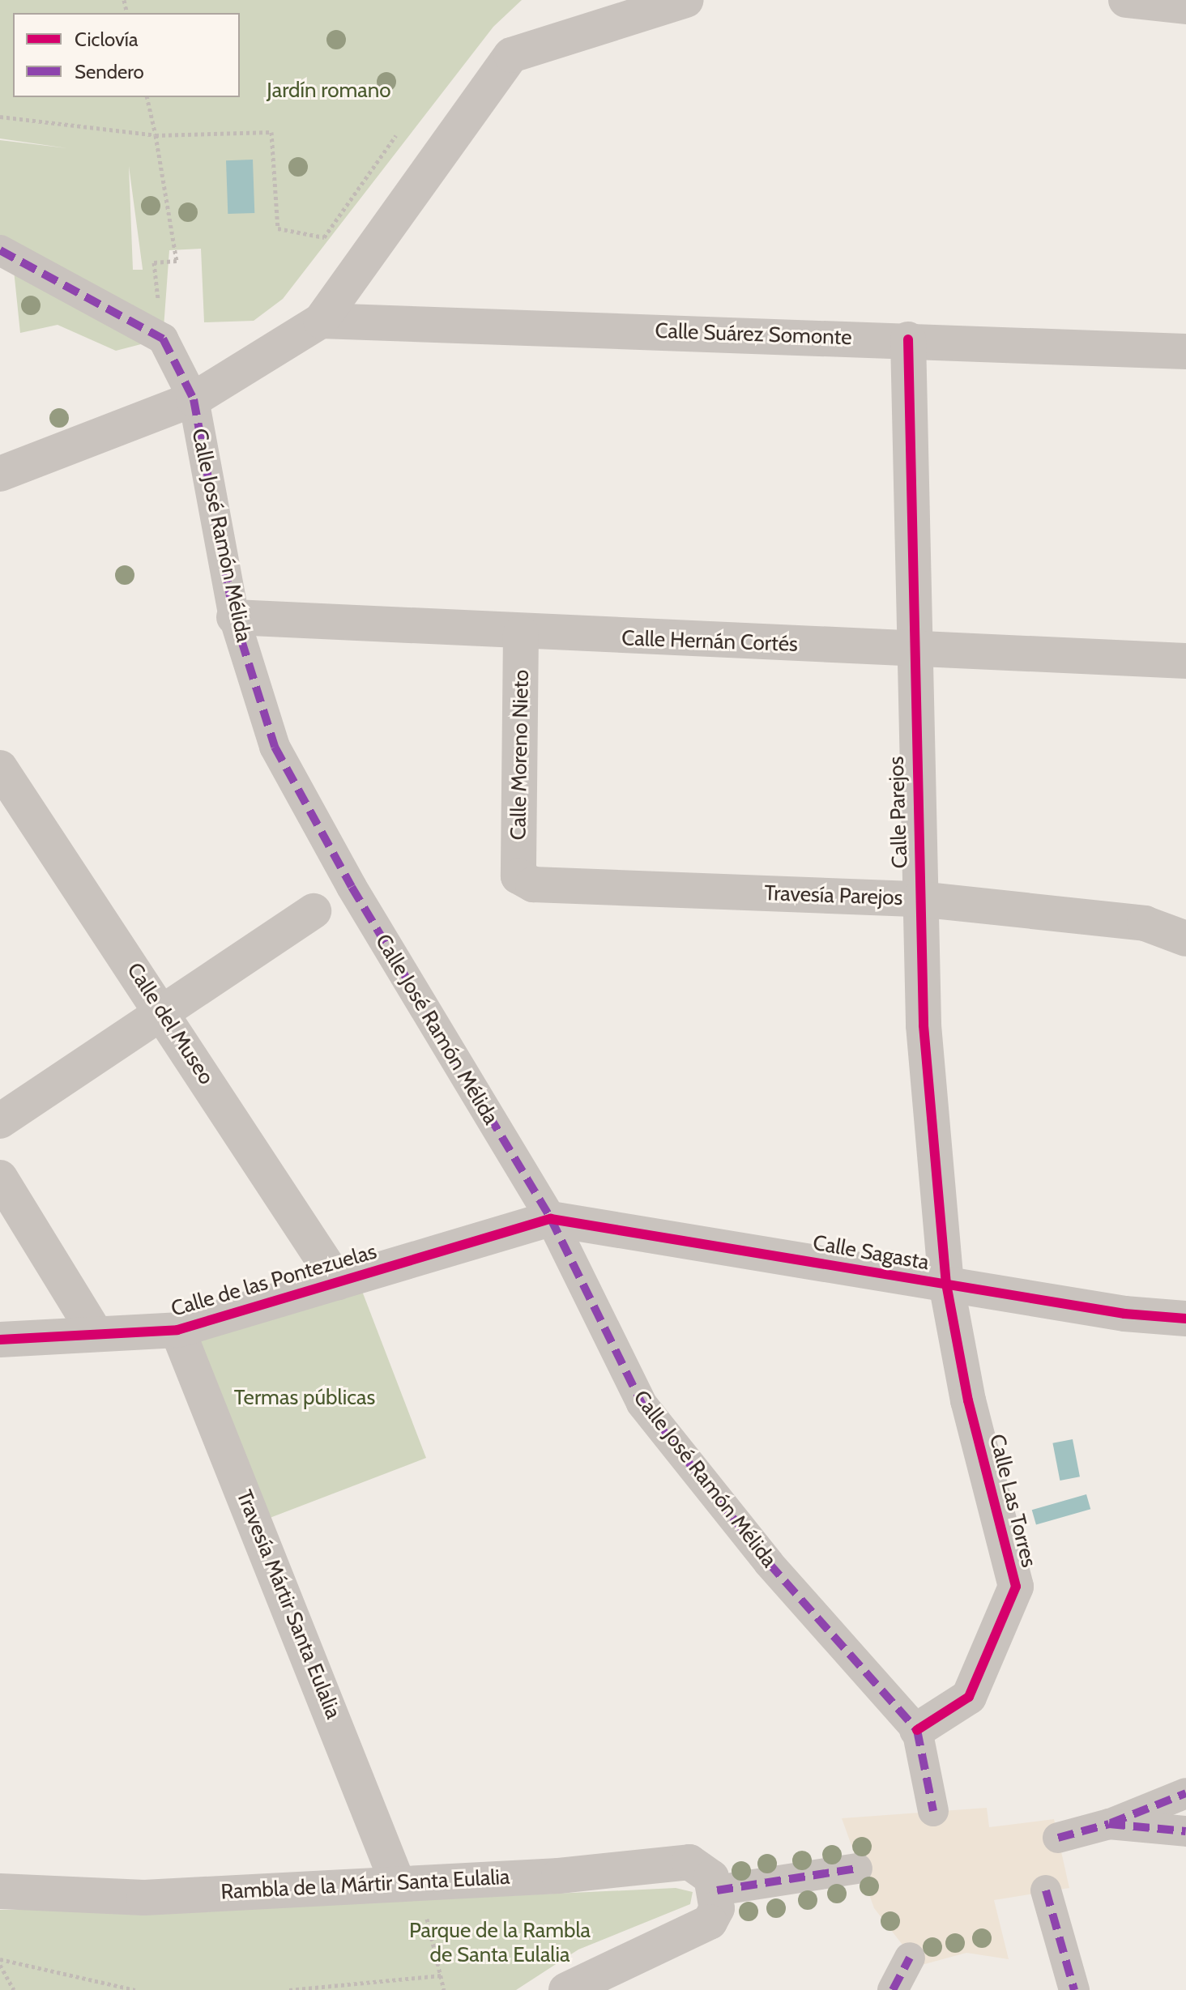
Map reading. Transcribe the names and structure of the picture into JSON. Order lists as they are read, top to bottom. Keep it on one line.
{"streets":{"street":["Calle Suárez Somonte","Calle José Ramón Mélida","Calle Hernán Cortés","Calle Moreno Nieto","Calle Parejos","Travesía Parejos","Calle del Museo","Calle Sagasta","Calle de las Pontezuelas","Calle Las Torres","Travesía Mártir Santa Eulalia","Rambla de la Mártir Santa Eulalia"]},"crossings":[["Calle Suárez Somonte","Calle Parejos"],["Calle José Ramón Mélida","Calle Hernán Cortés"],["Calle José Ramón Mélida","Calle Sagasta"],["Calle José Ramón Mélida","Calle de las Pontezuelas"],["Calle José Ramón Mélida","Calle Las Torres"],["Calle Hernán Cortés","Calle Moreno Nieto"],["Calle Hernán Cortés","Calle Parejos"],["Calle Moreno Nieto","Travesía Parejos"],["Calle Parejos","Travesía Parejos"],["Calle Parejos","Calle Sagasta"],["Calle Parejos","Calle Las Torres"],["Calle del Museo","Calle de las Pontezuelas"],["Calle Sagasta","Calle de las Pontezuelas"],["Calle Sagasta","Calle Las Torres"],["Calle de las Pontezuelas","Travesía Mártir Santa Eulalia"],["Travesía Mártir Santa Eulalia","Rambla de la Mártir Santa Eulalia"]],"parks":["Jardín romano","Termas públicas","Parque de la Rambla de Santa Eulalia"],"legend":["Ciclovía","Sendero"]}
